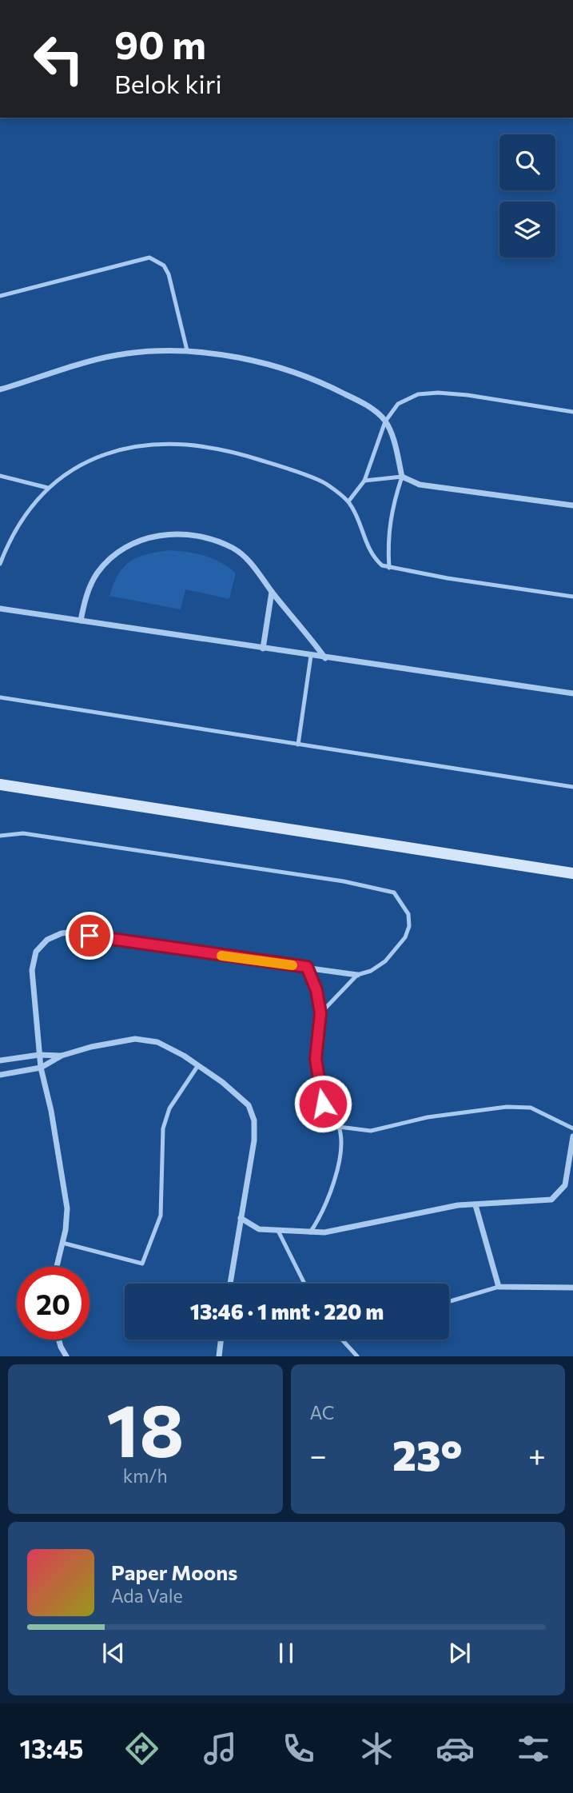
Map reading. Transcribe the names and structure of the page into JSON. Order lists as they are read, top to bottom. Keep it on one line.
{"page":{"turn":["90 m","Belok kiri"],"limit":"20","trip":"13:46 · 1 mnt · 220 m","tile":[["18","km/h"],"AC"],"heat":["−","23°","+"],"song":["Paper Moons","Ada Vale"],"tabs":"13:45"}}
